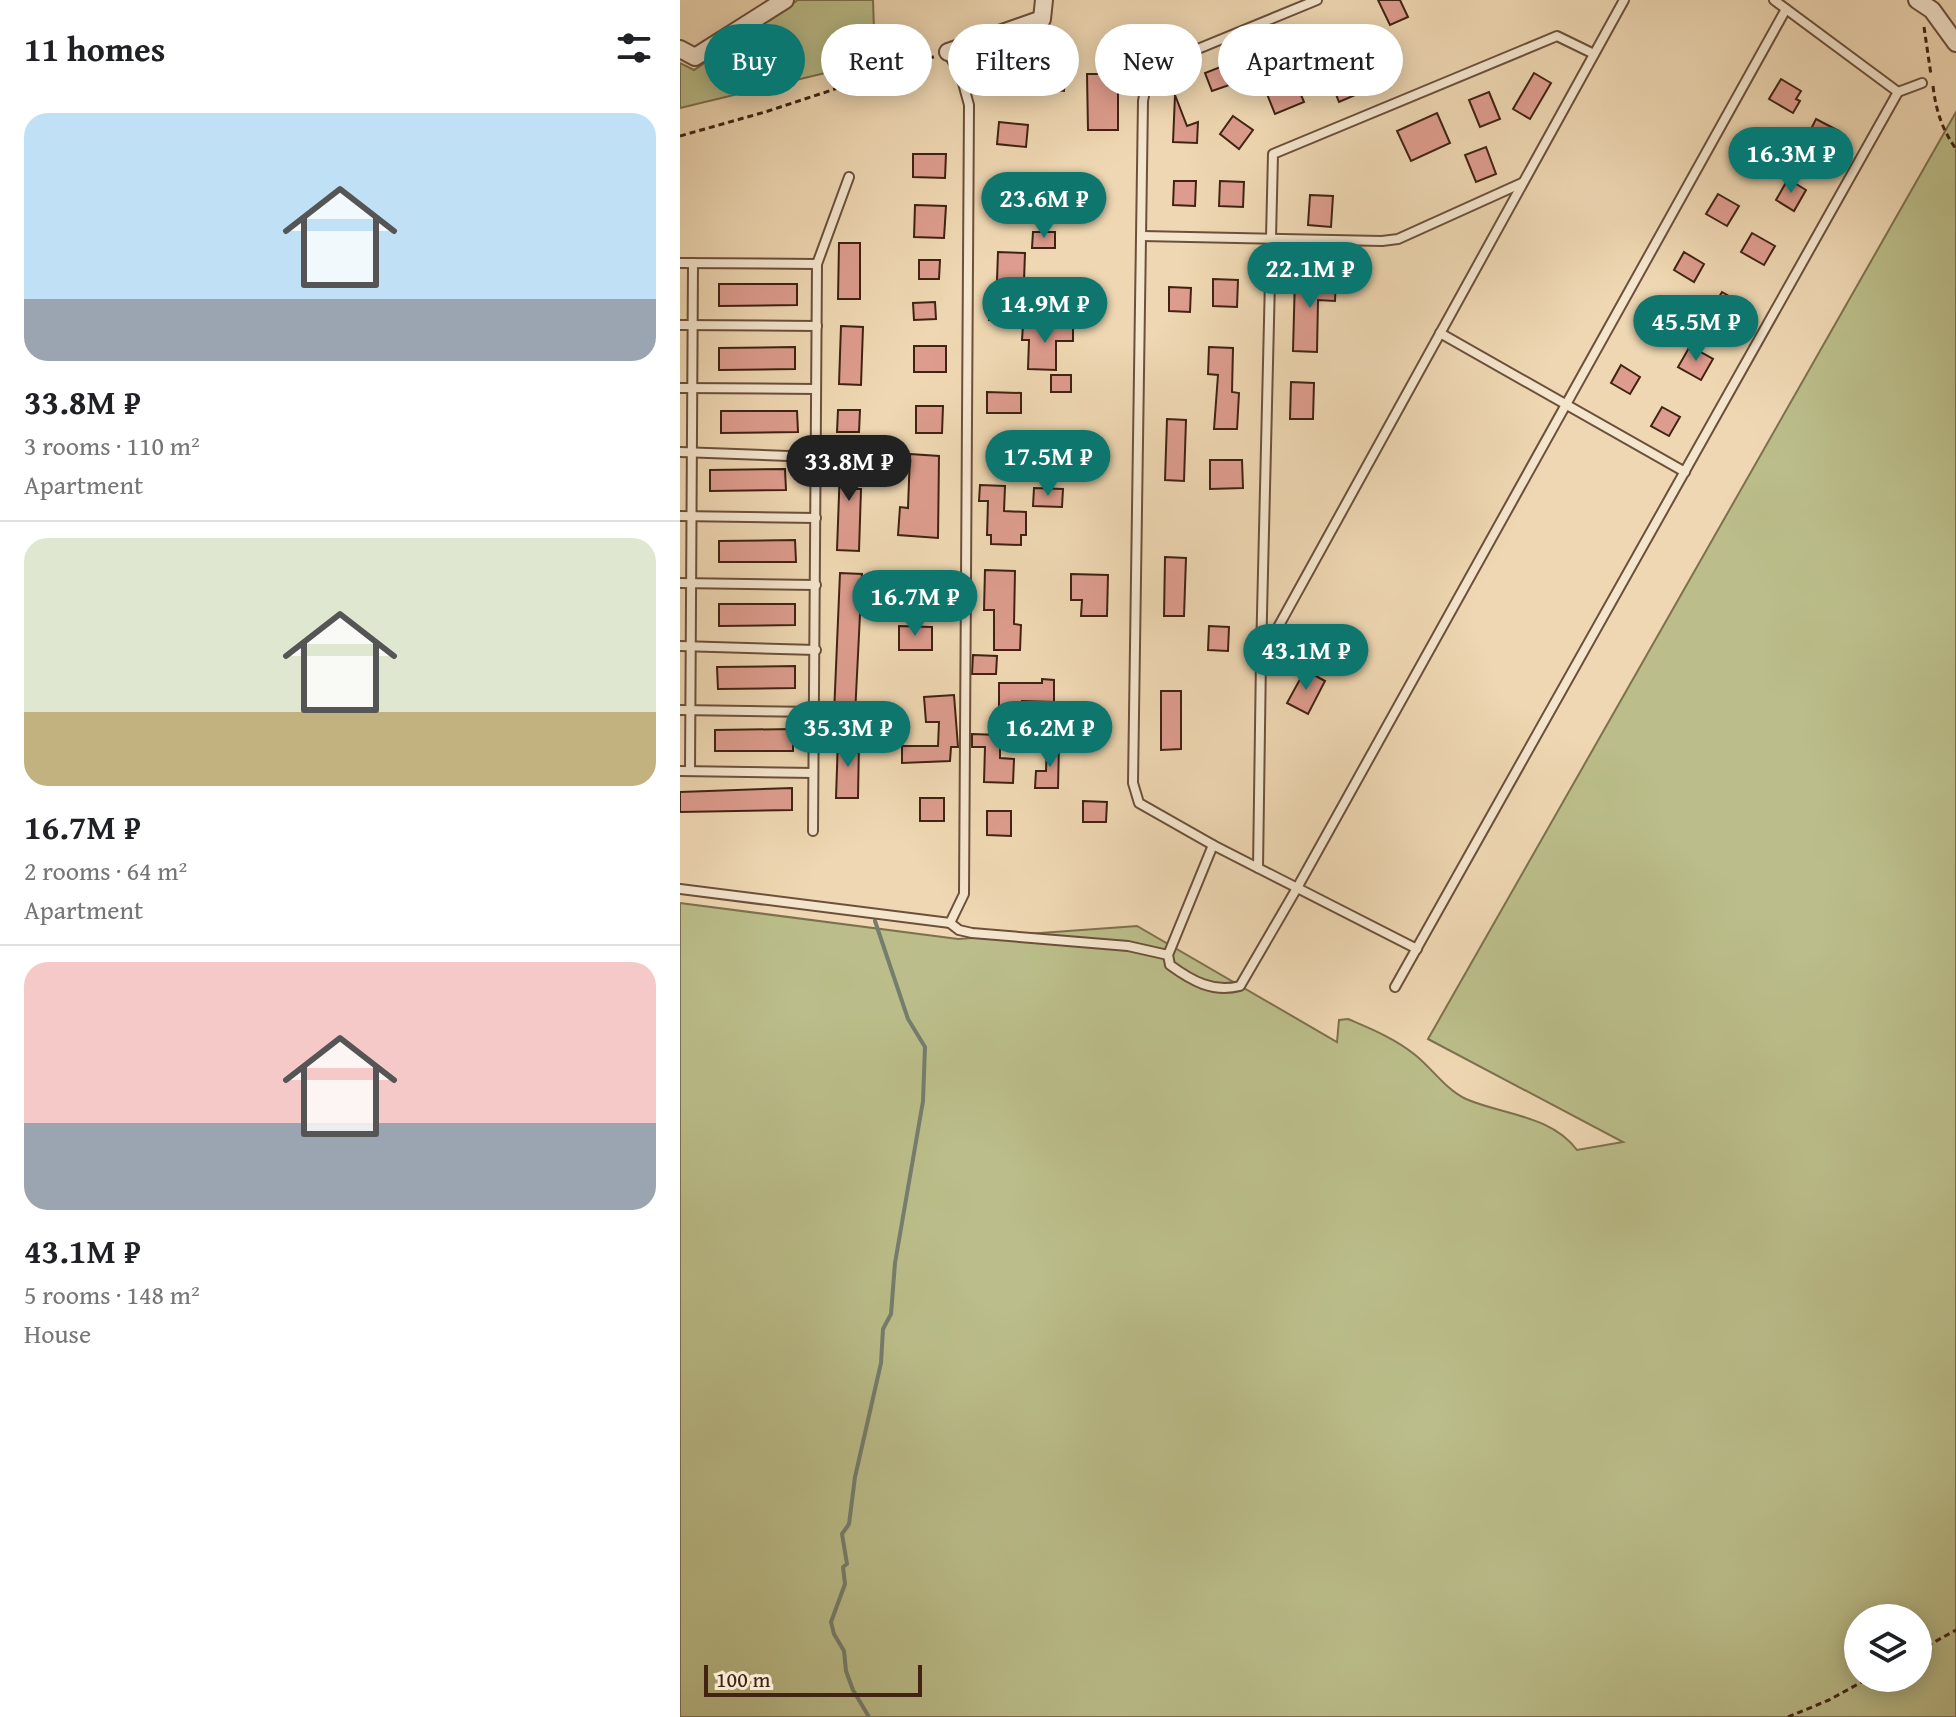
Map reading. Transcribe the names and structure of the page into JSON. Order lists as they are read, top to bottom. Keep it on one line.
{"scale_bar":"100 m","page":{"heading":"11 homes","chip":["Buy","Rent","Filters","New","Apartment"],"list":[{"name":"33.8M ₽","note":"3 rooms · 110 m² · Apartment"},{"name":"16.7M ₽","note":"2 rooms · 64 m² · Apartment"},{"name":"43.1M ₽","note":"5 rooms · 148 m² · House"}],"price":["16.3M ₽","23.6M ₽","22.1M ₽","14.9M ₽","45.5M ₽","17.5M ₽","33.8M ₽","16.7M ₽","43.1M ₽","35.3M ₽","16.2M ₽"],"scale":"100 m"}}
